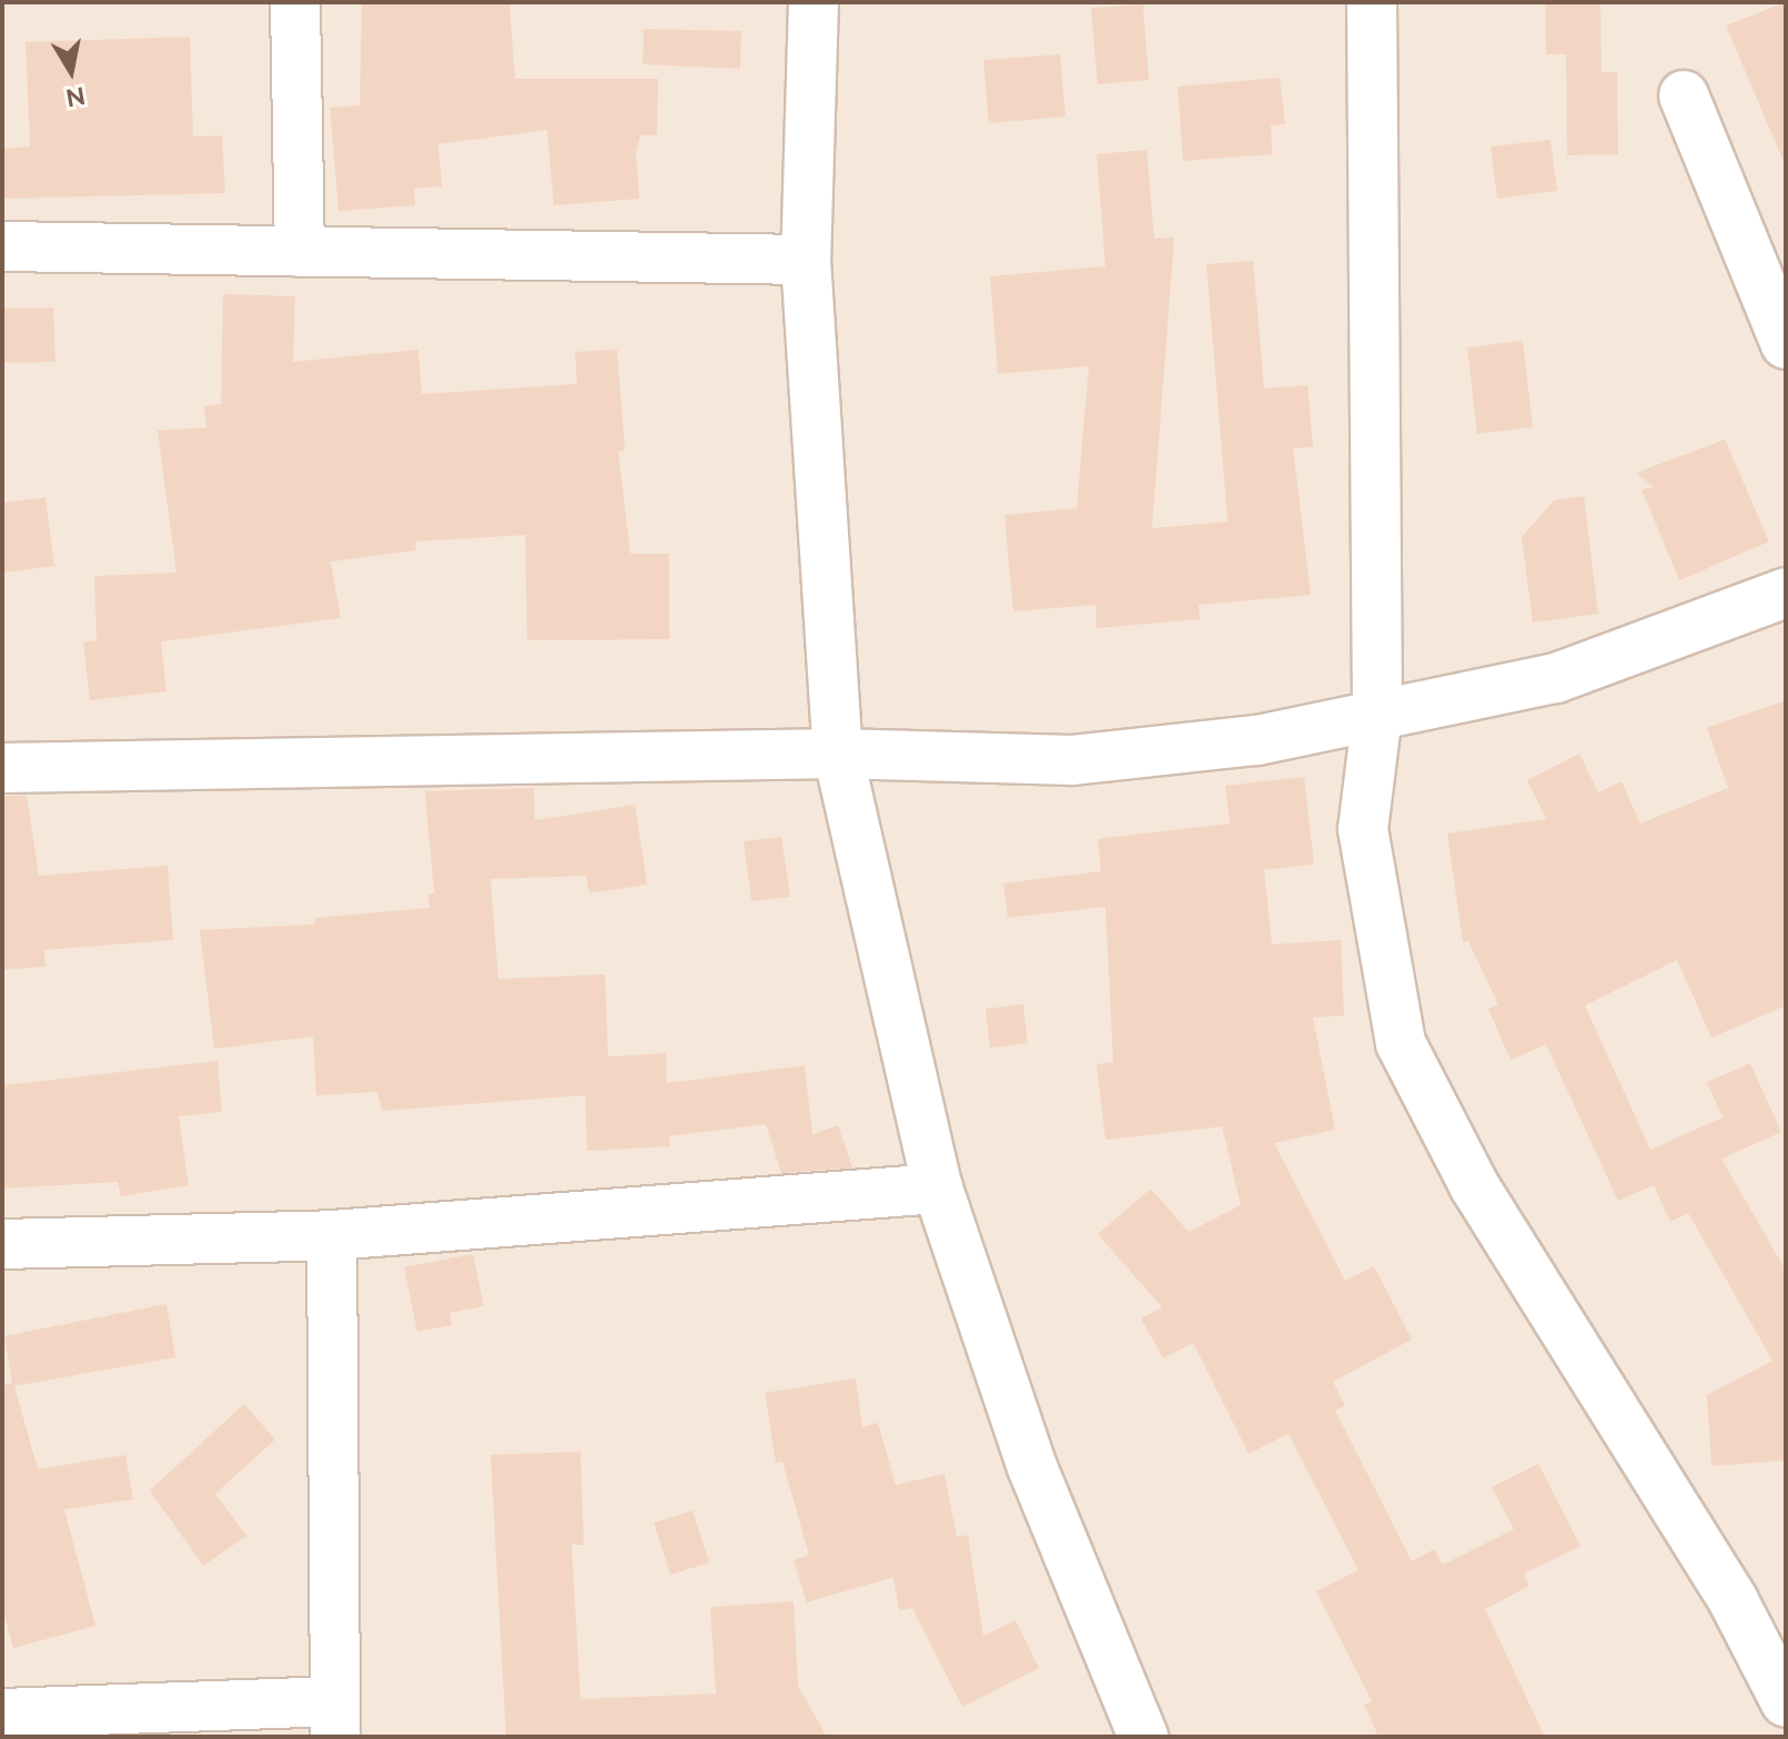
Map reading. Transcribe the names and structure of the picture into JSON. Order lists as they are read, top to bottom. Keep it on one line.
{"north":"bottom"}
